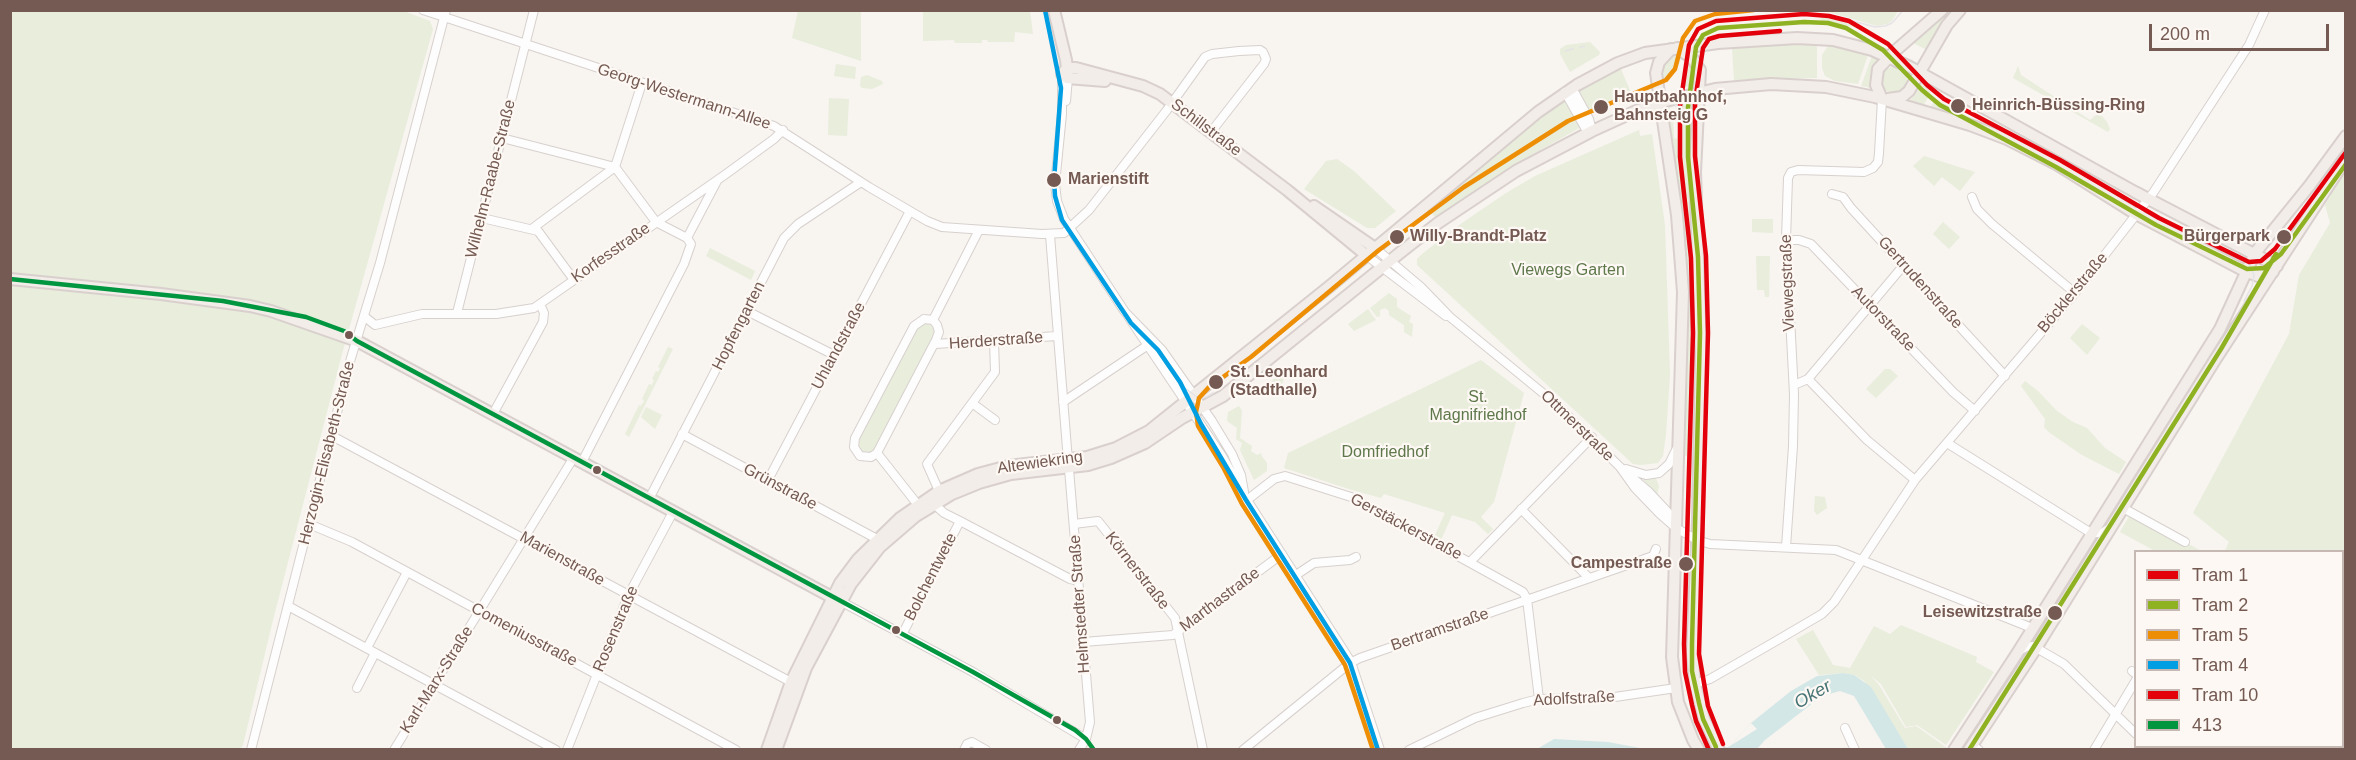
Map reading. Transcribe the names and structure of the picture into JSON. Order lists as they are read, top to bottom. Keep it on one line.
{"streets":{"main road":["Schillstraße","Altewiekring"],"street":["Georg-Westermann-Allee","Wilhelm-Raabe-Straße","Korfesstraße","Viewegstraße","Gertrudenstraße","Böcklerstraße","Autorstraße","Hopfengarten","Herderstraße","Uhlandstraße","Ottmerstraße","Herzogin-Elisabeth-Straße","Grünstraße","Gerstäckerstraße","Marienstraße","Körnerstraße","Bolchentwete","Marthastraße","Helmstedter Straße","Rosenstraße","Bertramstraße","Comeniusstraße","Karl-Marx-Straße","Adolfstraße"]},"crossings":[["Georg-Westermann-Allee","Wilhelm-Raabe-Straße"],["Georg-Westermann-Allee","Korfesstraße"],["Georg-Westermann-Allee","Hopfengarten"],["Georg-Westermann-Allee","Uhlandstraße"],["Georg-Westermann-Allee","Herzogin-Elisabeth-Straße"],["Georg-Westermann-Allee","Helmstedter Straße"],["Schillstraße","Altewiekring"],["Wilhelm-Raabe-Straße","Korfesstraße"],["Korfesstraße","Herzogin-Elisabeth-Straße"],["Viewegstraße","Autorstraße"],["Gertrudenstraße","Böcklerstraße"],["Böcklerstraße","Autorstraße"],["Hopfengarten","Grünstraße"],["Herderstraße","Helmstedter Straße"],["Uhlandstraße","Grünstraße"],["Ottmerstraße","Altewiekring"],["Herzogin-Elisabeth-Straße","Marienstraße"],["Herzogin-Elisabeth-Straße","Comeniusstraße"],["Altewiekring","Grünstraße"],["Altewiekring","Marienstraße"],["Altewiekring","Helmstedter Straße"],["Gerstäckerstraße","Bertramstraße"],["Marienstraße","Rosenstraße"],["Marienstraße","Karl-Marx-Straße"],["Körnerstraße","Marthastraße"],["Körnerstraße","Helmstedter Straße"],["Marthastraße","Helmstedter Straße"],["Rosenstraße","Comeniusstraße"],["Comeniusstraße","Karl-Marx-Straße"]],"water":["Oker"],"parks":["Viewegs Garten","St. Magnifriedhof","Domfriedhof"],"places":["Heinrich-Büssing-Ring","Hauptbahnhof, Bahnsteig G","Marienstift","Willy-Brandt-Platz","Bürgerpark","St. Leonhard (Stadthalle)","Campestraße","Leisewitzstraße"],"lines":["tram line 5","tram line 4","tram line 1","tram line 2","tram line 10","transit line 413"],"legend":["Tram 1","Tram 2","Tram 5","Tram 4","Tram 10","413"],"scale_bar":"200 m"}
